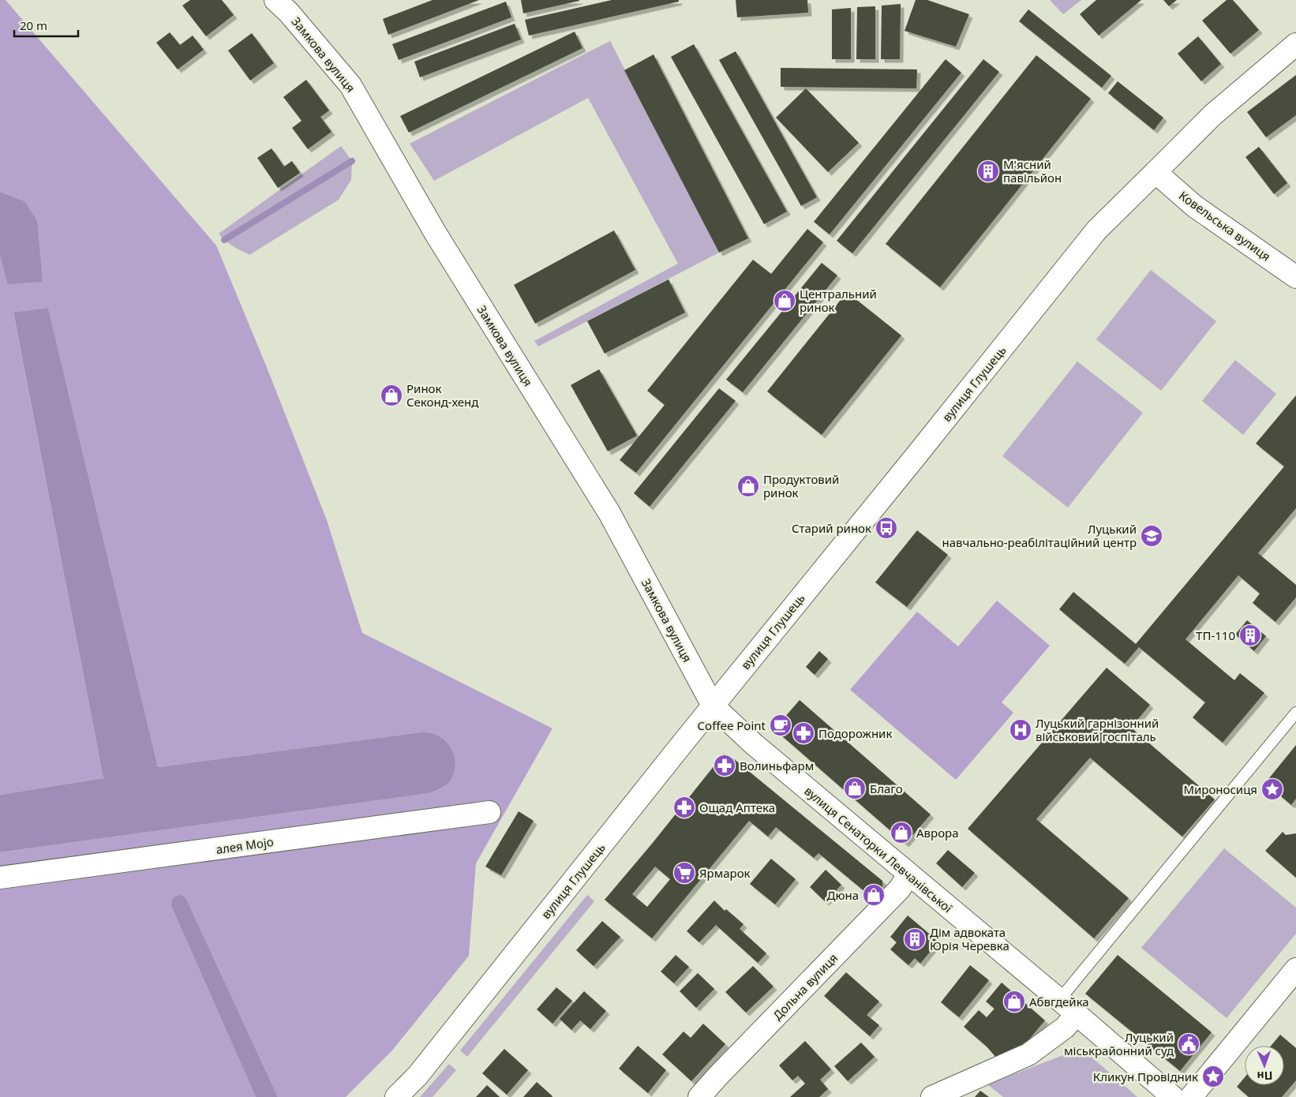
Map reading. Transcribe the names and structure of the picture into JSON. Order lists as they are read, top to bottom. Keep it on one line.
{"streets":{"street":["Замкова вулиця","Ковельська вулиця","вулиця Глушець","алея Mojo","вулиця Сенаторки Левчанівської","Дольна вулиця"]},"crossings":[["Замкова вулиця","вулиця Глушець"],["Замкова вулиця","вулиця Сенаторки Левчанівської"],["Ковельська вулиця","вулиця Глушець"],["вулиця Глушець","вулиця Сенаторки Левчанівської"],["вулиця Сенаторки Левчанівської","Дольна вулиця"]],"places":{"building":["М'ясний павільйон","ТП-110","Дім адвоката Юрія Черевка"],"shop":["Центральний ринок","Ринок Секонд-хенд","Продуктовий ринок","Благо","Аврора","Дюна","Абвгдейка"],"bus stop":["Старий ринок"],"school or university":["Луцький навчально-реабілітаційний центр"],"cafe":["Coffee Point"],"hospital":["Луцький гарнізонний військовий госпіталь"],"pharmacy":["Подорожник","Волиньфарм","Ощад Аптека"],"place":["Мироносиця","Кликун Провідник"],"supermarket":["Ярмарок"],"public building":["Луцький міськрайонний суд"]},"scale_bar":"20 m","north":"bottom"}
